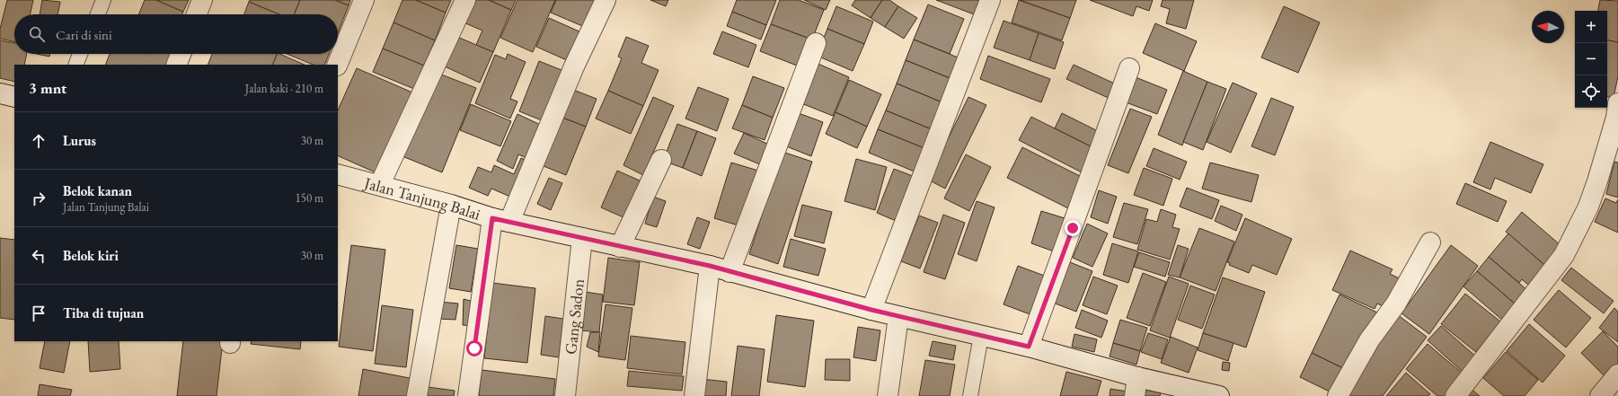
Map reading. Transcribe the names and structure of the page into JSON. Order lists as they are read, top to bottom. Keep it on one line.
{"streets":{"street":["Jalan Tanjung Balai","Gang Sadon"]},"crossings":[["Jalan Tanjung Balai","Gang Sadon"]],"north":"left","page":{"map_buttons":["+","−"],"search":"Cari di sini","heading":["3 mnt","Jalan kaki · 210 m"],"list":[["Lurus","30 m"],["Belok kanan","Jalan Tanjung Balai","150 m"],["Belok kiri","30 m"],"Tiba di tujuan"]}}
